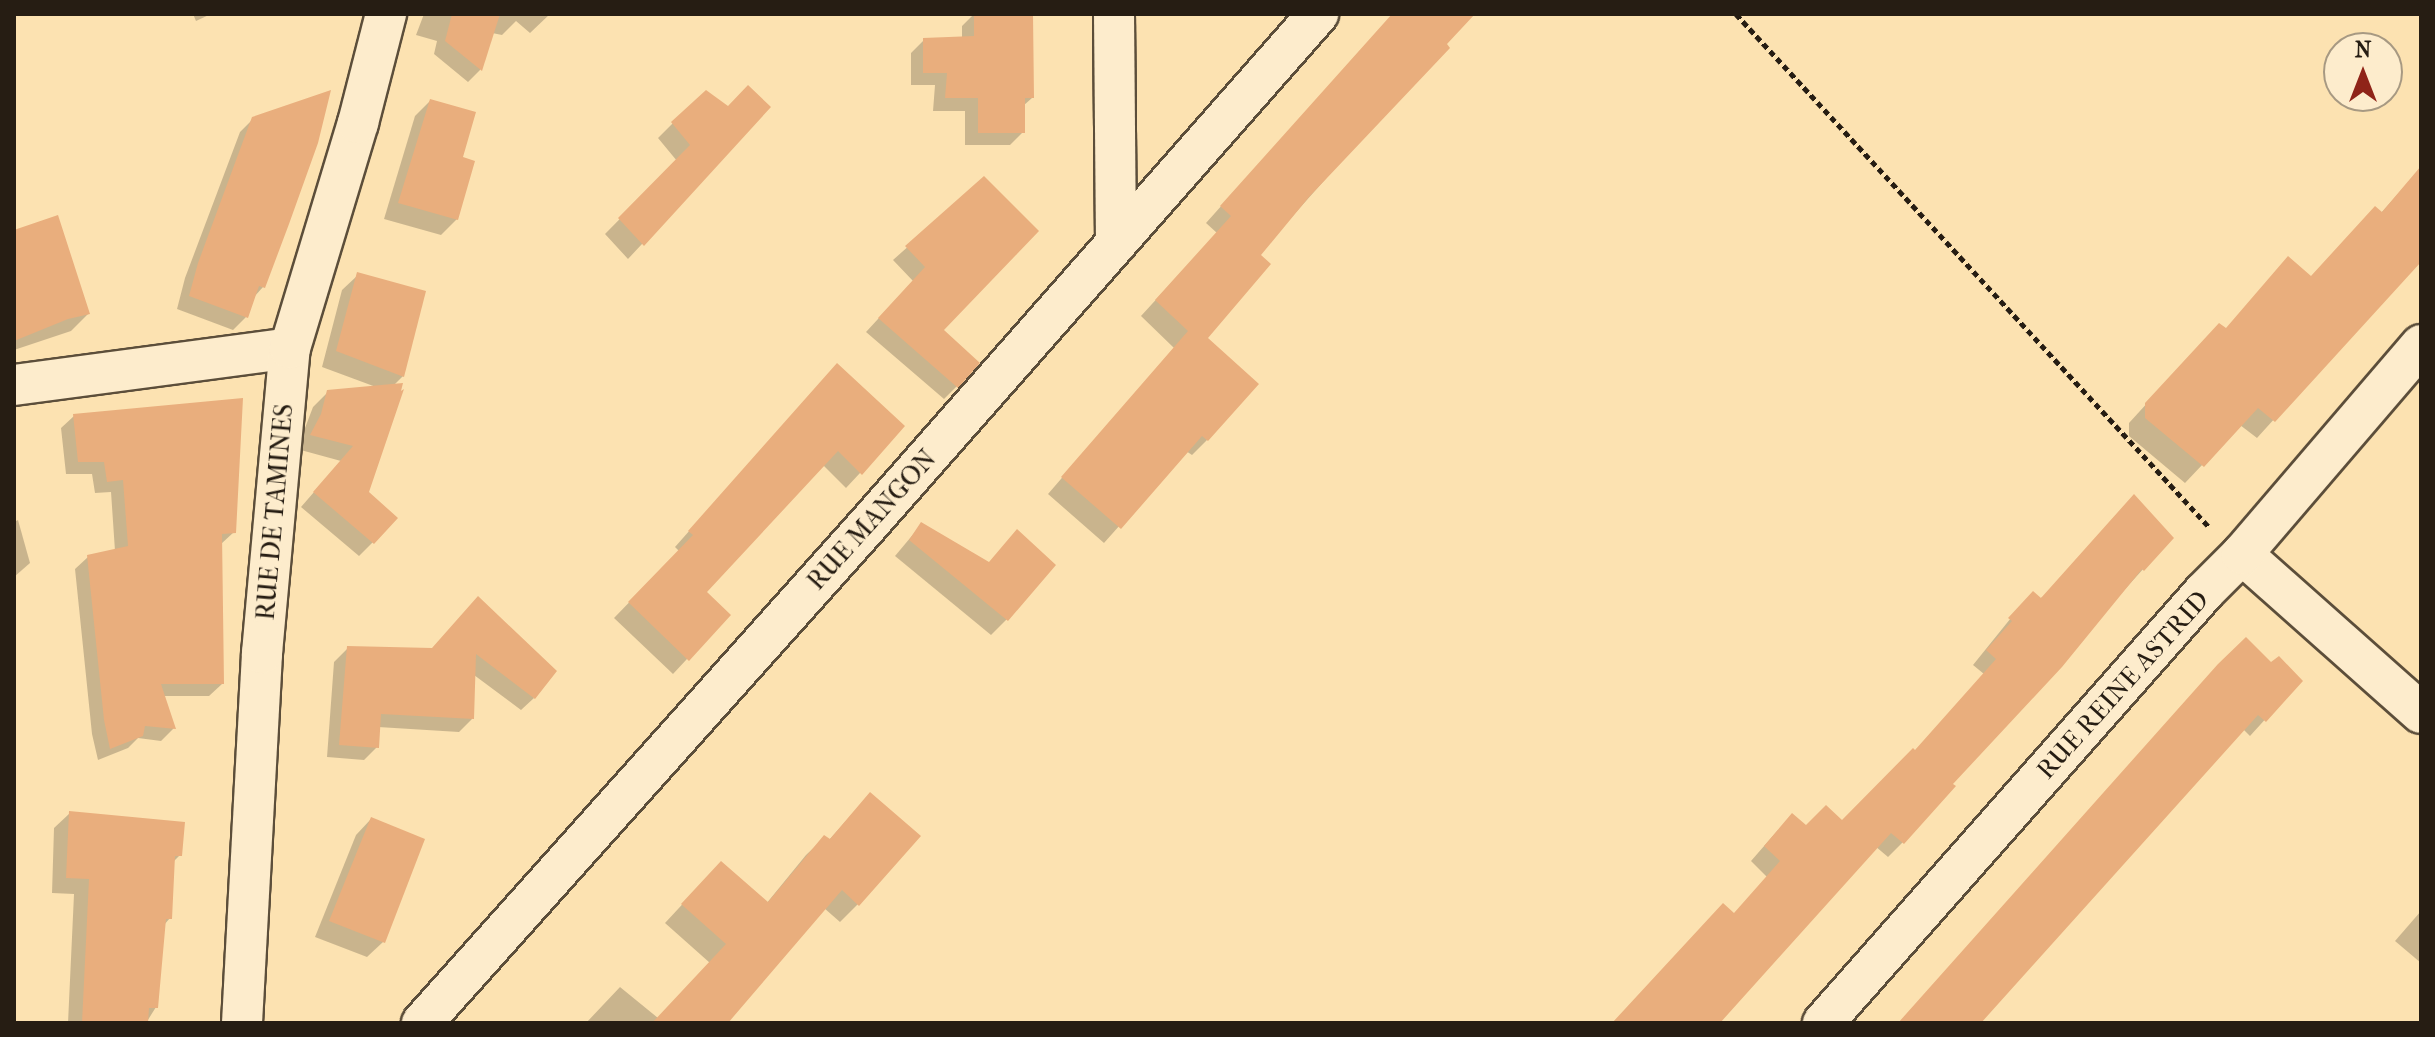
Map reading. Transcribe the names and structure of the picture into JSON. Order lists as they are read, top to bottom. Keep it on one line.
{"streets":{"street":["RUE DE TAMINES","RUE MANGON","RUE REINE ASTRID"]},"north":"top"}
